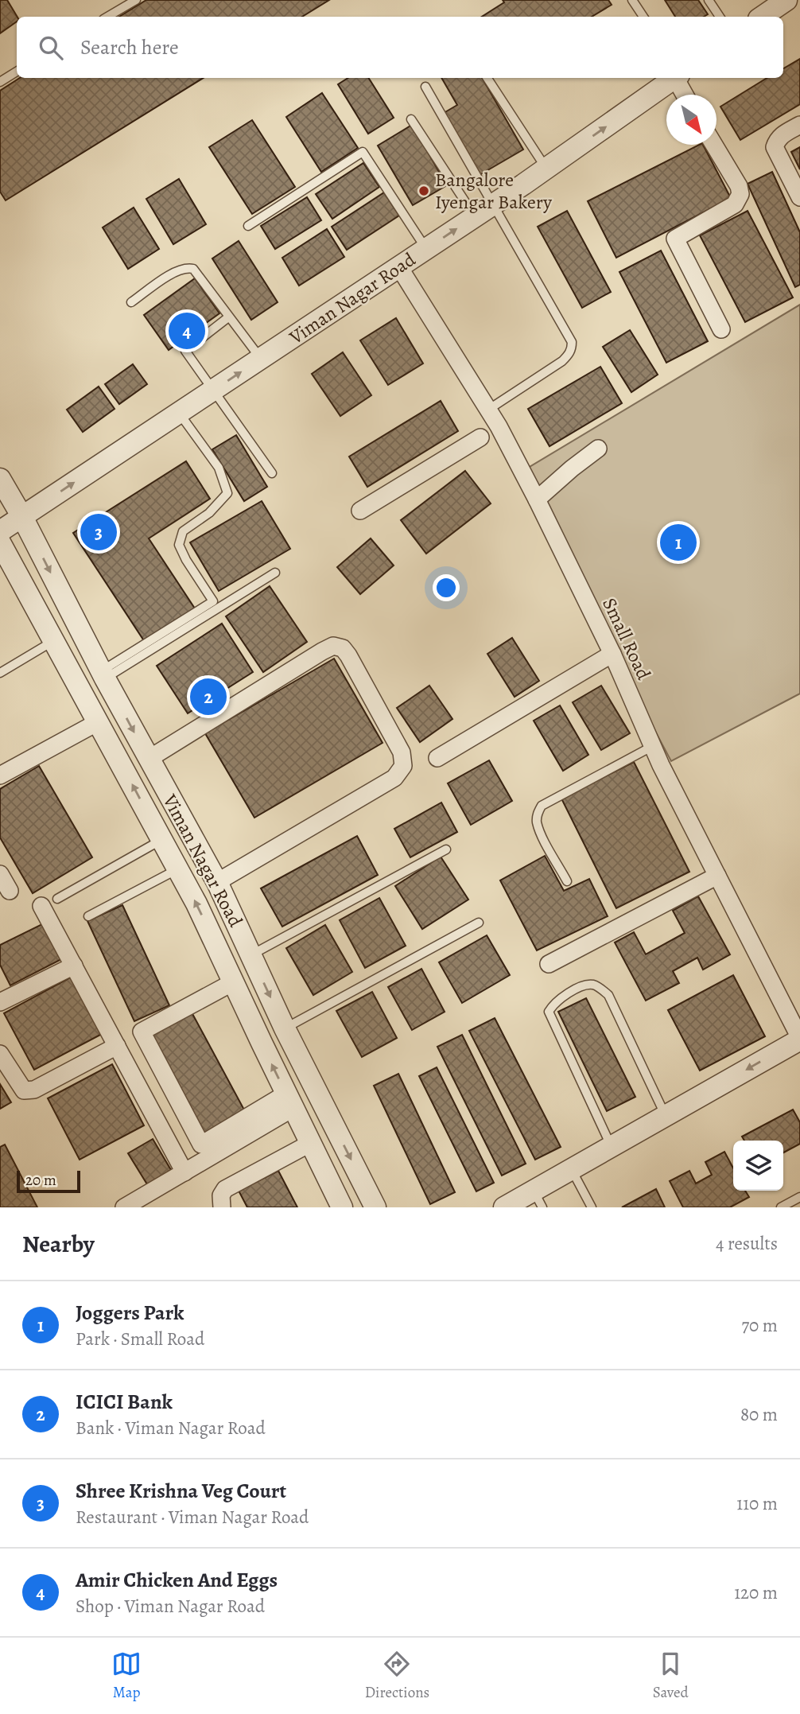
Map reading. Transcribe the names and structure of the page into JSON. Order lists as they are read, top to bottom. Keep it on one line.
{"streets":{"street":["Viman Nagar Road","Small Road"]},"crossings":[["Viman Nagar Road","Small Road"]],"places":["Bangalore Iyengar Bakery"],"scale_bar":"20 m","north":"bottom right","page":{"search":"Search here","pins":["4","3","1","2"],"scale":"20 m","heading":["Nearby","4 results"],"list":[{"mark":"1","name":"Joggers Park","note":"Park · Small Road","value":"70 m"},{"mark":"2","name":"ICICI Bank","note":"Bank · Viman Nagar Road","value":"80 m"},{"mark":"3","name":"Shree Krishna Veg Court","note":"Restaurant · Viman Nagar Road","value":"110 m"},{"mark":"4","name":"Amir Chicken And Eggs","note":"Shop · Viman Nagar Road","value":"120 m"}],"nav":["Map","Directions","Saved"]}}
